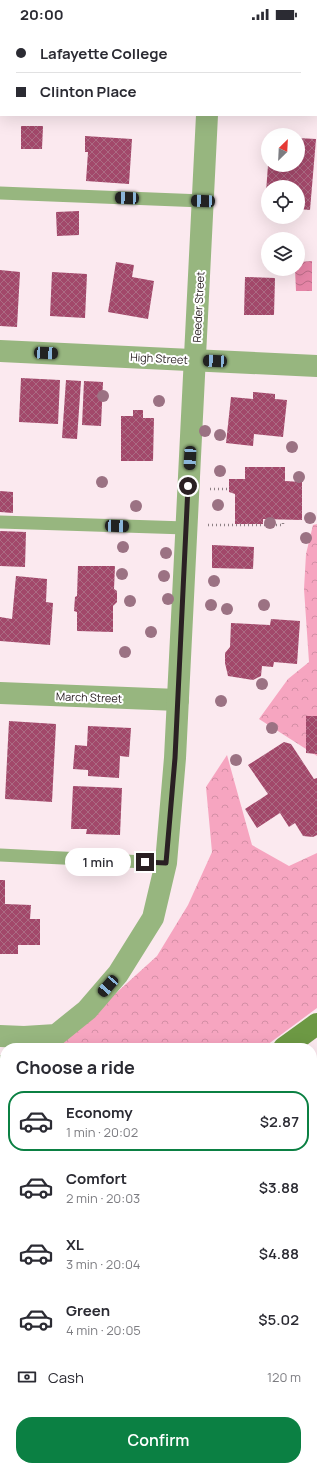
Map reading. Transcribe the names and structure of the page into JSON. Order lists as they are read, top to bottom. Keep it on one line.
{"streets":{"street":["Reeder Street","High Street","March Street"]},"crossings":[["Reeder Street","High Street"],["Reeder Street","March Street"]],"north":"top right","page":{"status":"20:00","banner":["Lafayette College","Clinton Place"],"bubble":"1 min","heading":"Choose a ride","list":[{"name":"Economy","note":"1 min · 20:02","value":"$2.87"},{"name":"Comfort","note":"2 min · 20:03","value":"$3.88"},{"name":"XL","note":"3 min · 20:04","value":"$4.88"},{"name":"Green","note":"4 min · 20:05","value":"$5.02"}],"pay":["Cash","120 m"],"buttons":"Confirm"}}
